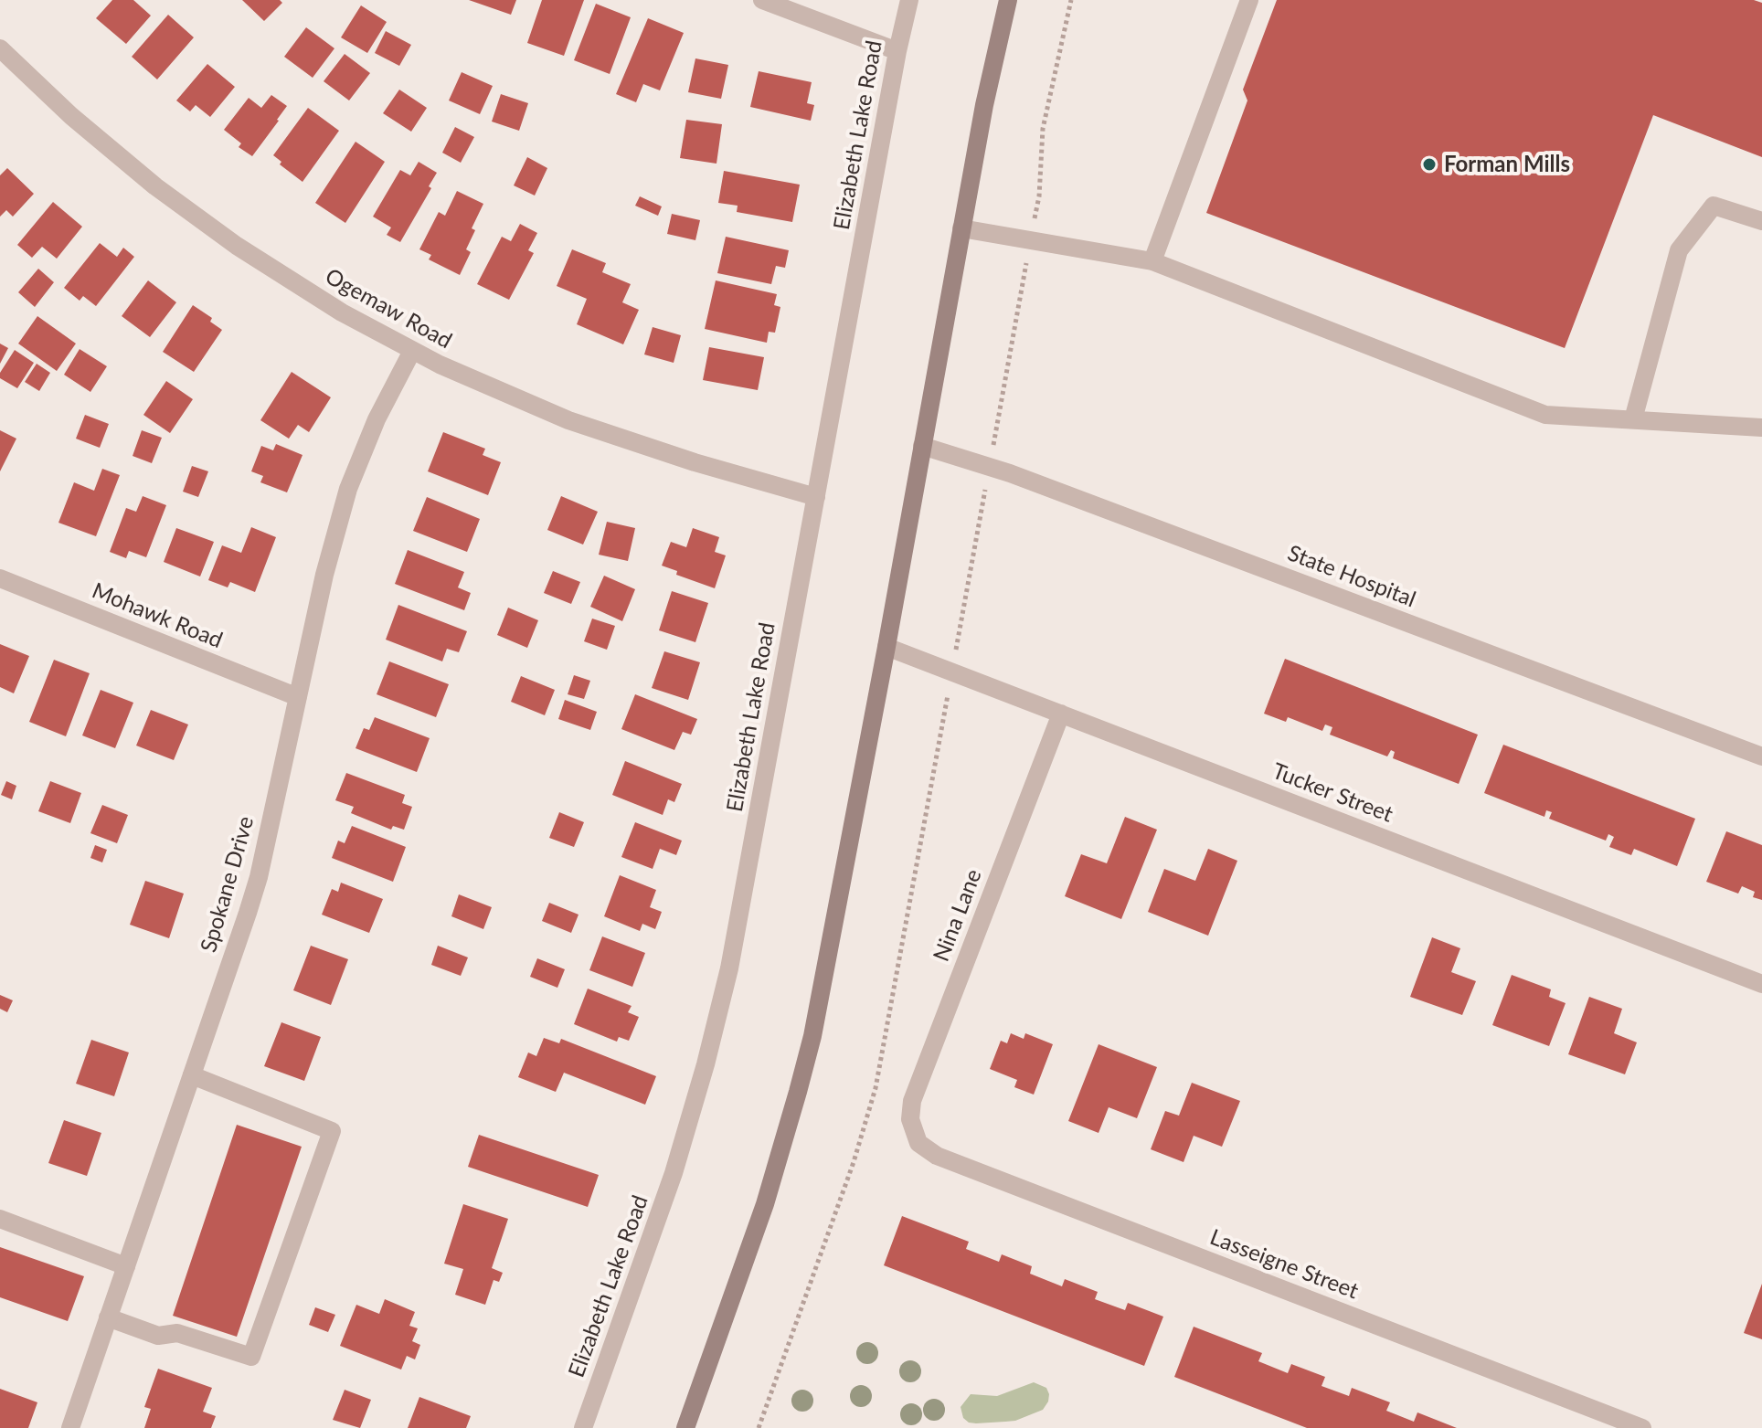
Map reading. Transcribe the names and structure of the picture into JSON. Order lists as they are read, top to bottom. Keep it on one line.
{"streets":{"street":["Elizabeth Lake Road","Ogemaw Road","State Hospital","Mohawk Road","Tucker Street","Spokane Drive","Nina Lane","Lasseigne Street"]},"crossings":[["Elizabeth Lake Road","Ogemaw Road"],["Ogemaw Road","Spokane Drive"],["Mohawk Road","Spokane Drive"],["Tucker Street","Nina Lane"],["Nina Lane","Lasseigne Street"]],"places":["Forman Mills"]}
